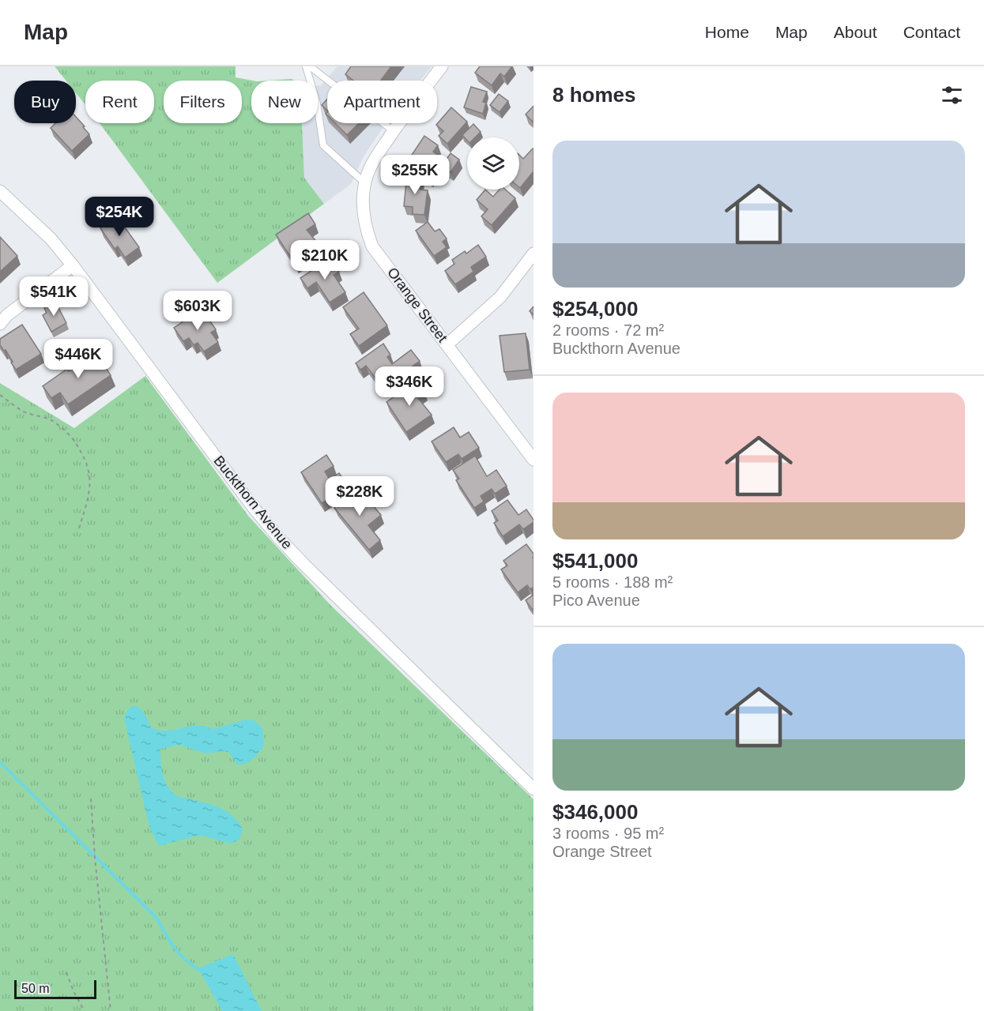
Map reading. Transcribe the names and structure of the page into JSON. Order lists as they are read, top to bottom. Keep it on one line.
{"streets":{"street":["Orange Street","Buckthorn Avenue"]},"scale_bar":"50 m","page":{"header":"Map","nav":["Home","Map","About","Contact"],"heading":"8 homes","chip":["Buy","Rent","Filters","New","Apartment"],"list":[{"name":"$254,000","note":"2 rooms · 72 m² · Buckthorn Avenue"},{"name":"$541,000","note":"5 rooms · 188 m² · Pico Avenue"},{"name":"$346,000","note":"3 rooms · 95 m² · Orange Street"}],"price":["$255K","$254K","$210K","$541K","$603K","$446K","$346K","$228K"],"scale":"50 m"}}
